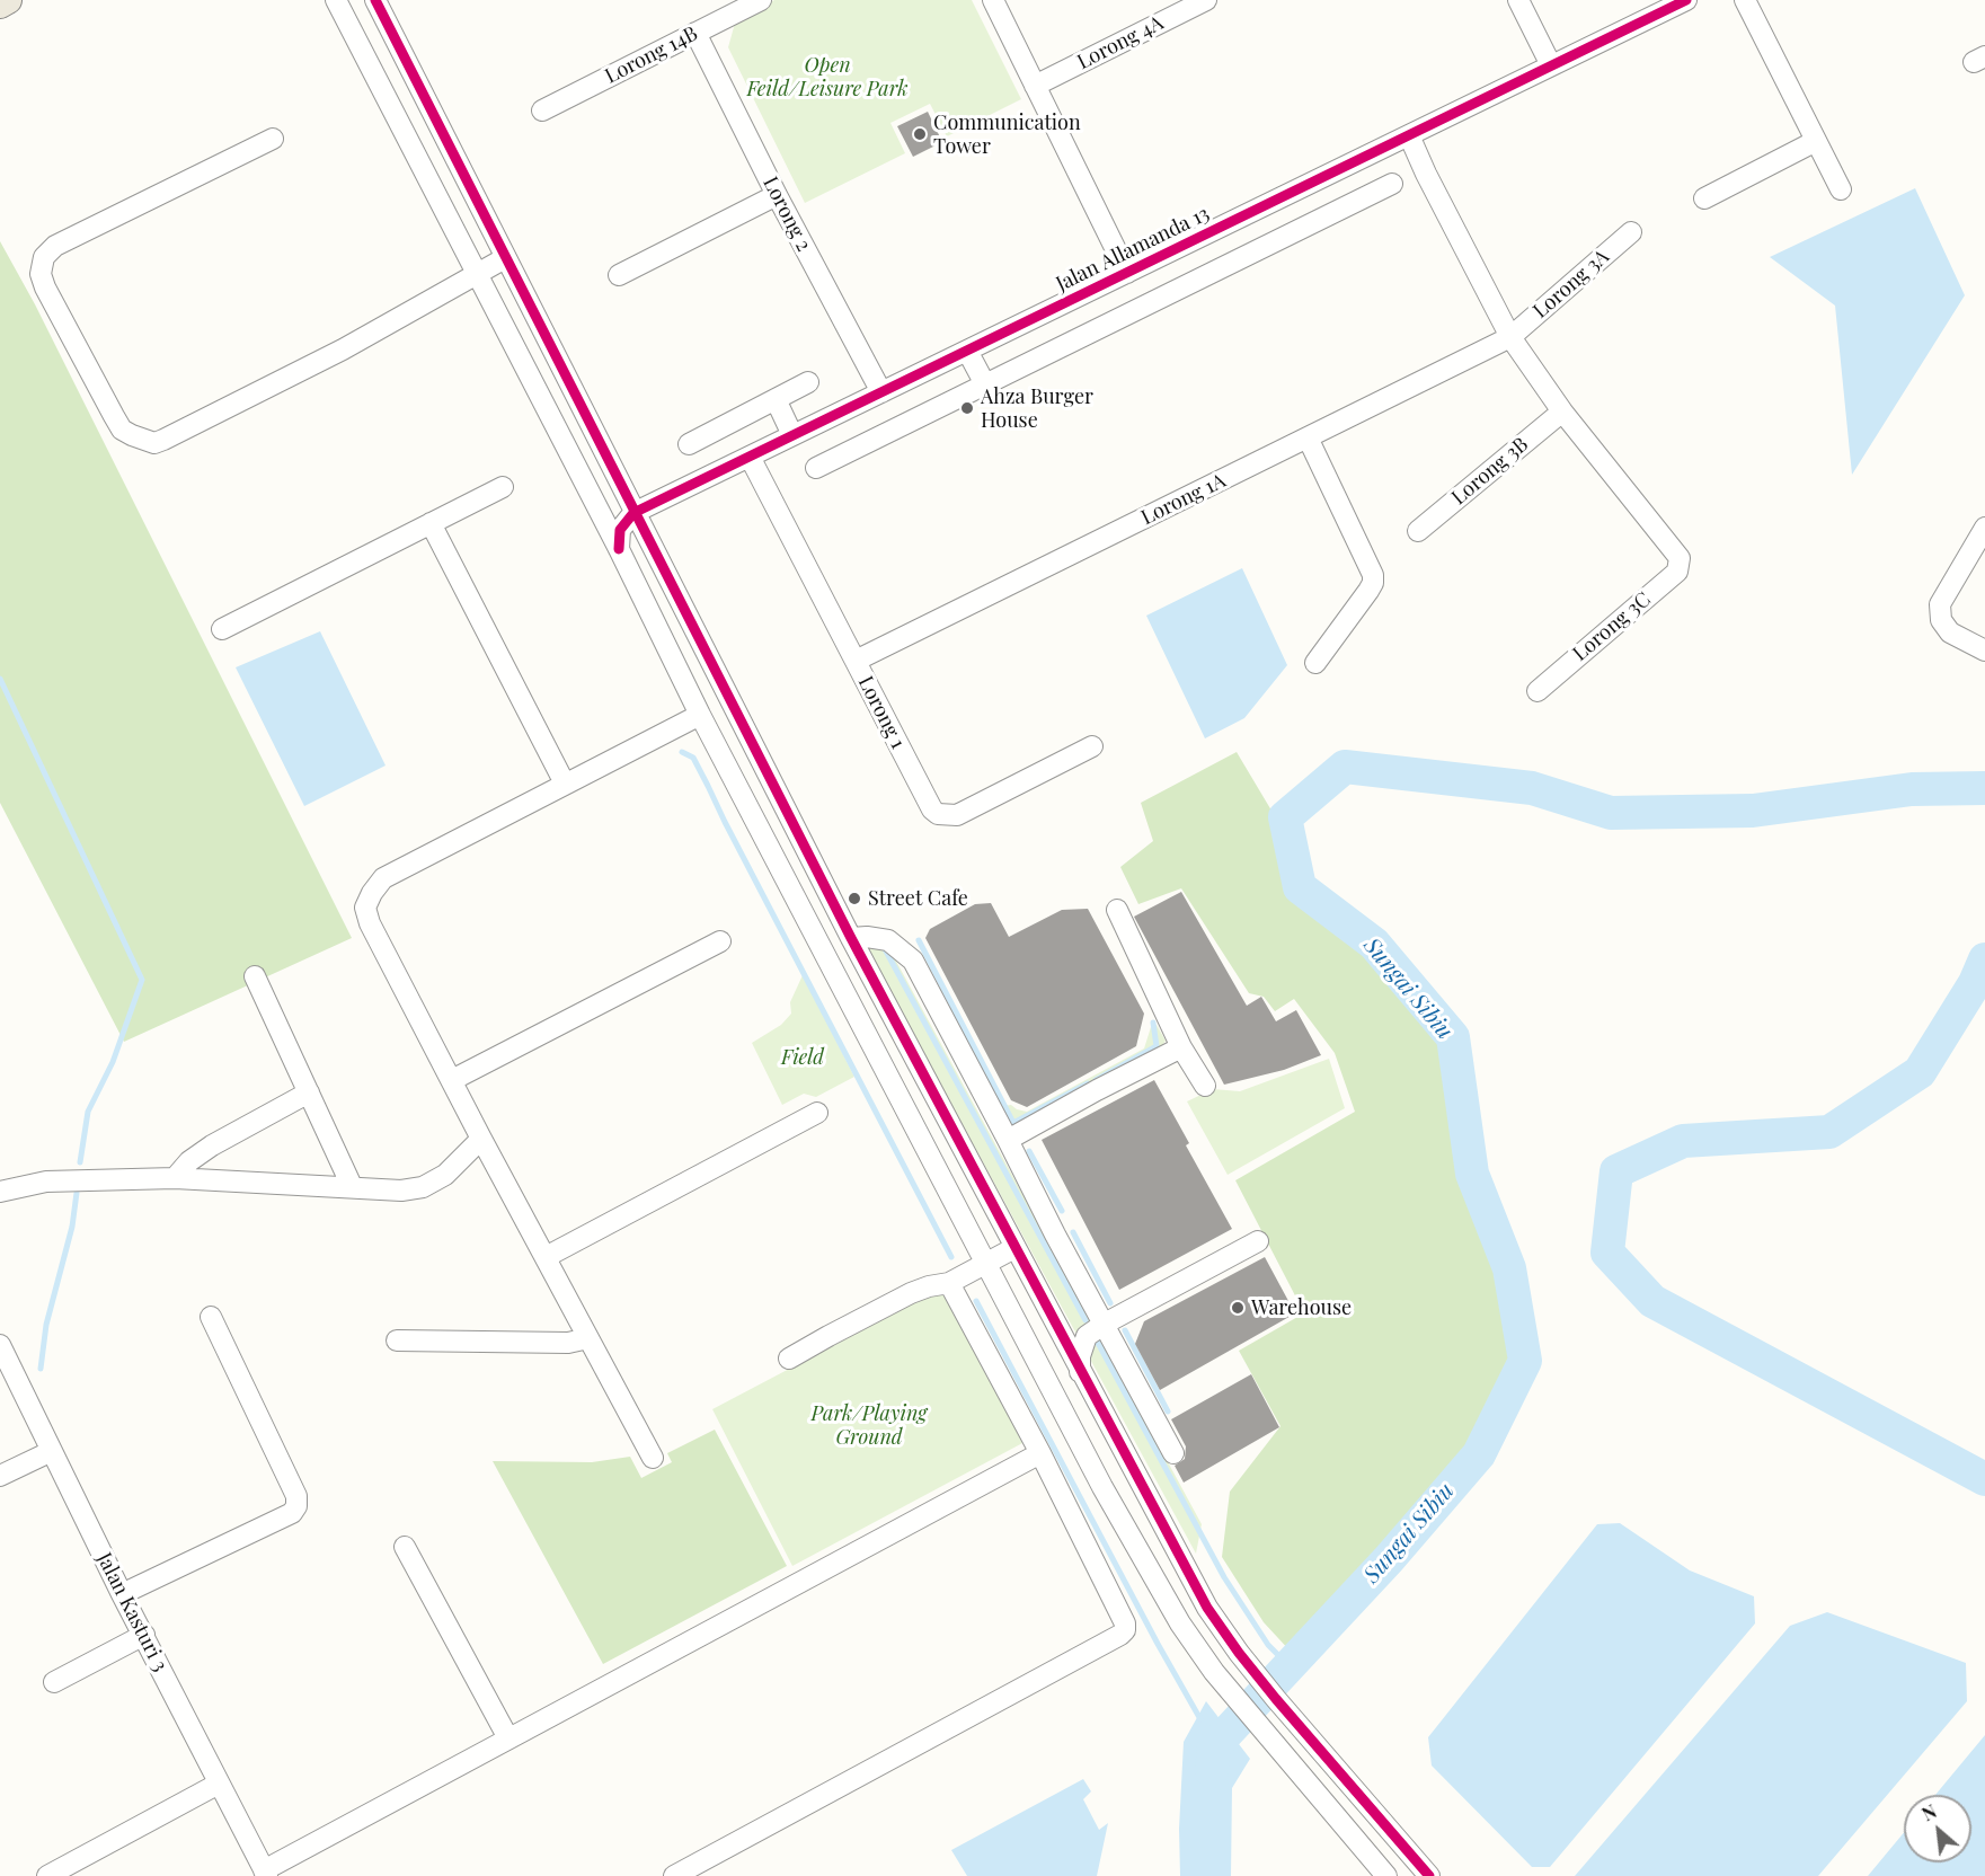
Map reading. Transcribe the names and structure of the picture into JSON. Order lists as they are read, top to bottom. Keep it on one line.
{"streets":{"street":["Lorong 4A","Lorong 14B","Lorong 2","Jalan Allamanda 13","Lorong 3A","Lorong 3B","Lorong 1A","Lorong 3C","Lorong 1","Jalan Kasturi 3"]},"crossings":[["Lorong 14B","Lorong 2"],["Lorong 2","Jalan Allamanda 13"],["Jalan Allamanda 13","Lorong 1"],["Lorong 3A","Lorong 1A"],["Lorong 3B","Lorong 3C"],["Lorong 1A","Lorong 1"]],"water":["Sungai Sibiu"],"parks":["Open Feild/Leisure Park","Field","Park/Playing Ground"],"places":["Communication Tower","Ahza Burger House","Street Cafe","Warehouse"],"north":"top left"}
